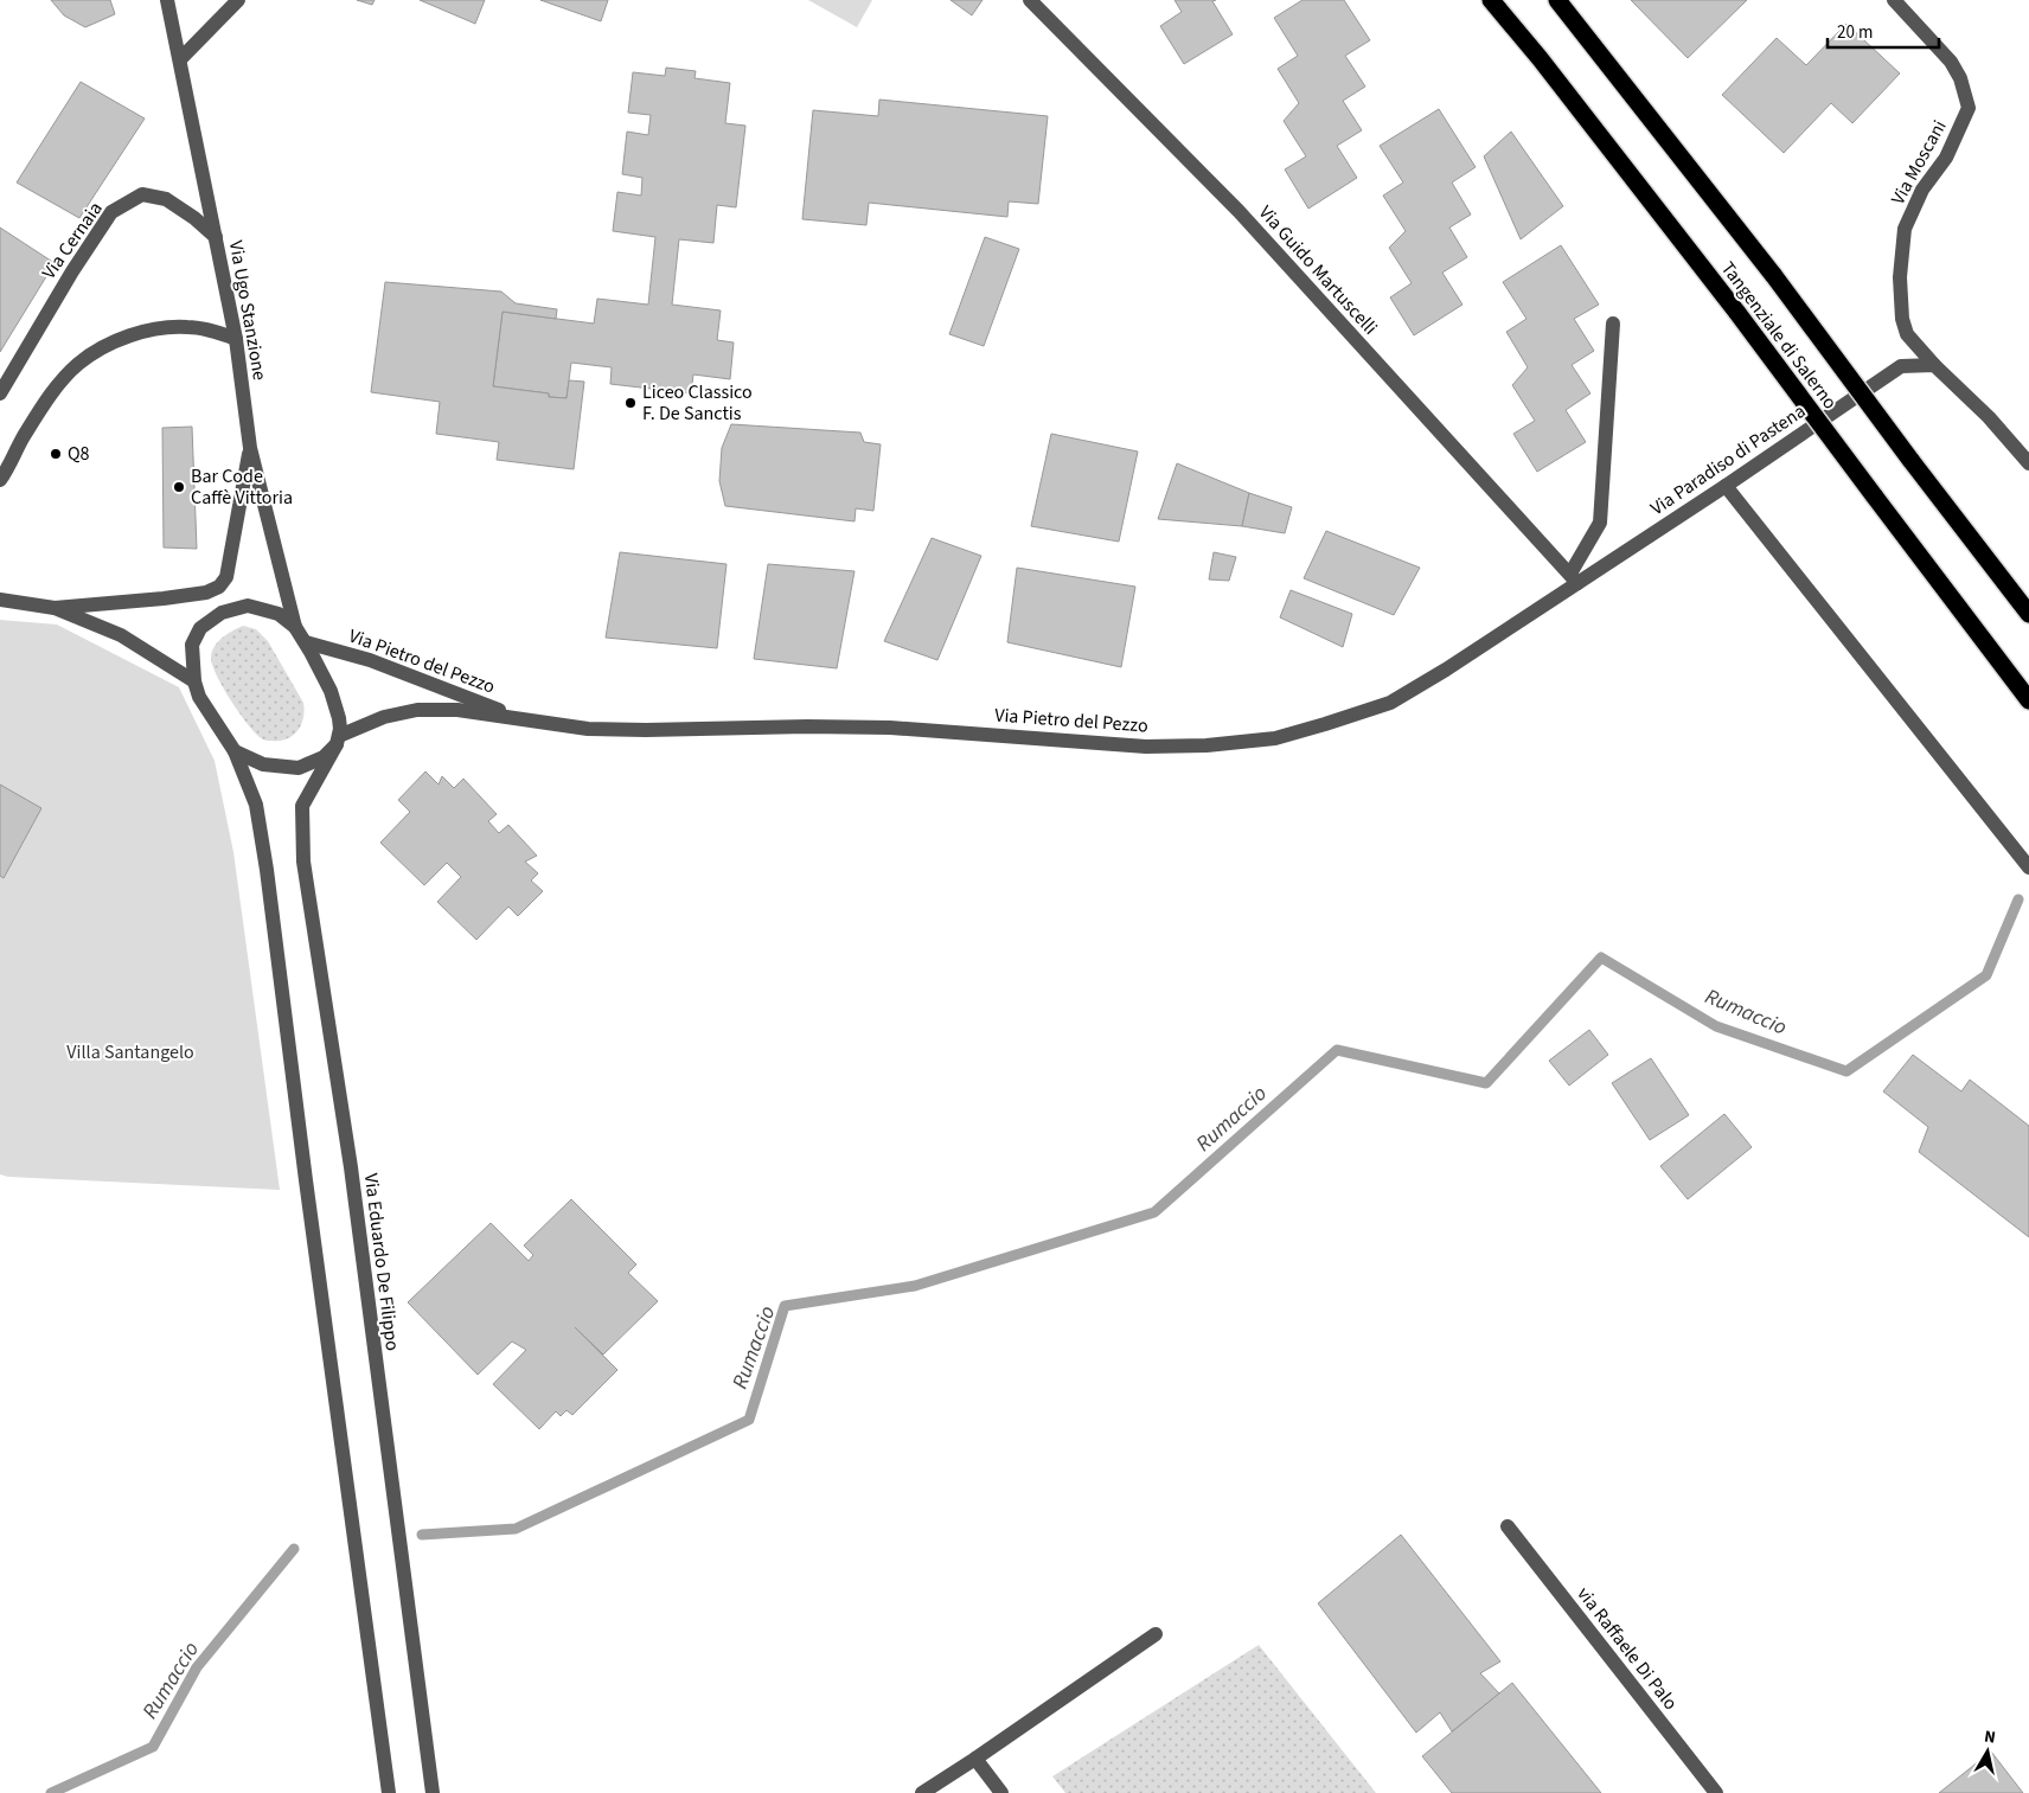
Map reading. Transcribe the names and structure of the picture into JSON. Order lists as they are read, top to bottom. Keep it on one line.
{"streets":{"highway":["Tangenziale di Salerno"],"street":["Via Moscani","Via Cernaia","Via Guido Martuscelli","Via Ugo Stanzione","Via Paradiso di Pastena","Via Pietro del Pezzo","Via Eduardo De Filippo","via Raffaele Di Palo"]},"crossings":[["Via Moscani","Via Paradiso di Pastena"],["Via Cernaia","Via Ugo Stanzione"],["Via Guido Martuscelli","Via Paradiso di Pastena"],["Via Guido Martuscelli","Via Pietro del Pezzo"],["Via Ugo Stanzione","Via Pietro del Pezzo"],["Via Ugo Stanzione","Via Eduardo De Filippo"],["Via Paradiso di Pastena","Via Pietro del Pezzo"],["Via Pietro del Pezzo","Via Eduardo De Filippo"]],"water":["Rumaccio"],"parks":["Villa Santangelo"],"places":["Liceo Classico F. De Sanctis","Q8","Bar Code Caffè Vittoria"],"scale_bar":"20 m","north":"top"}
